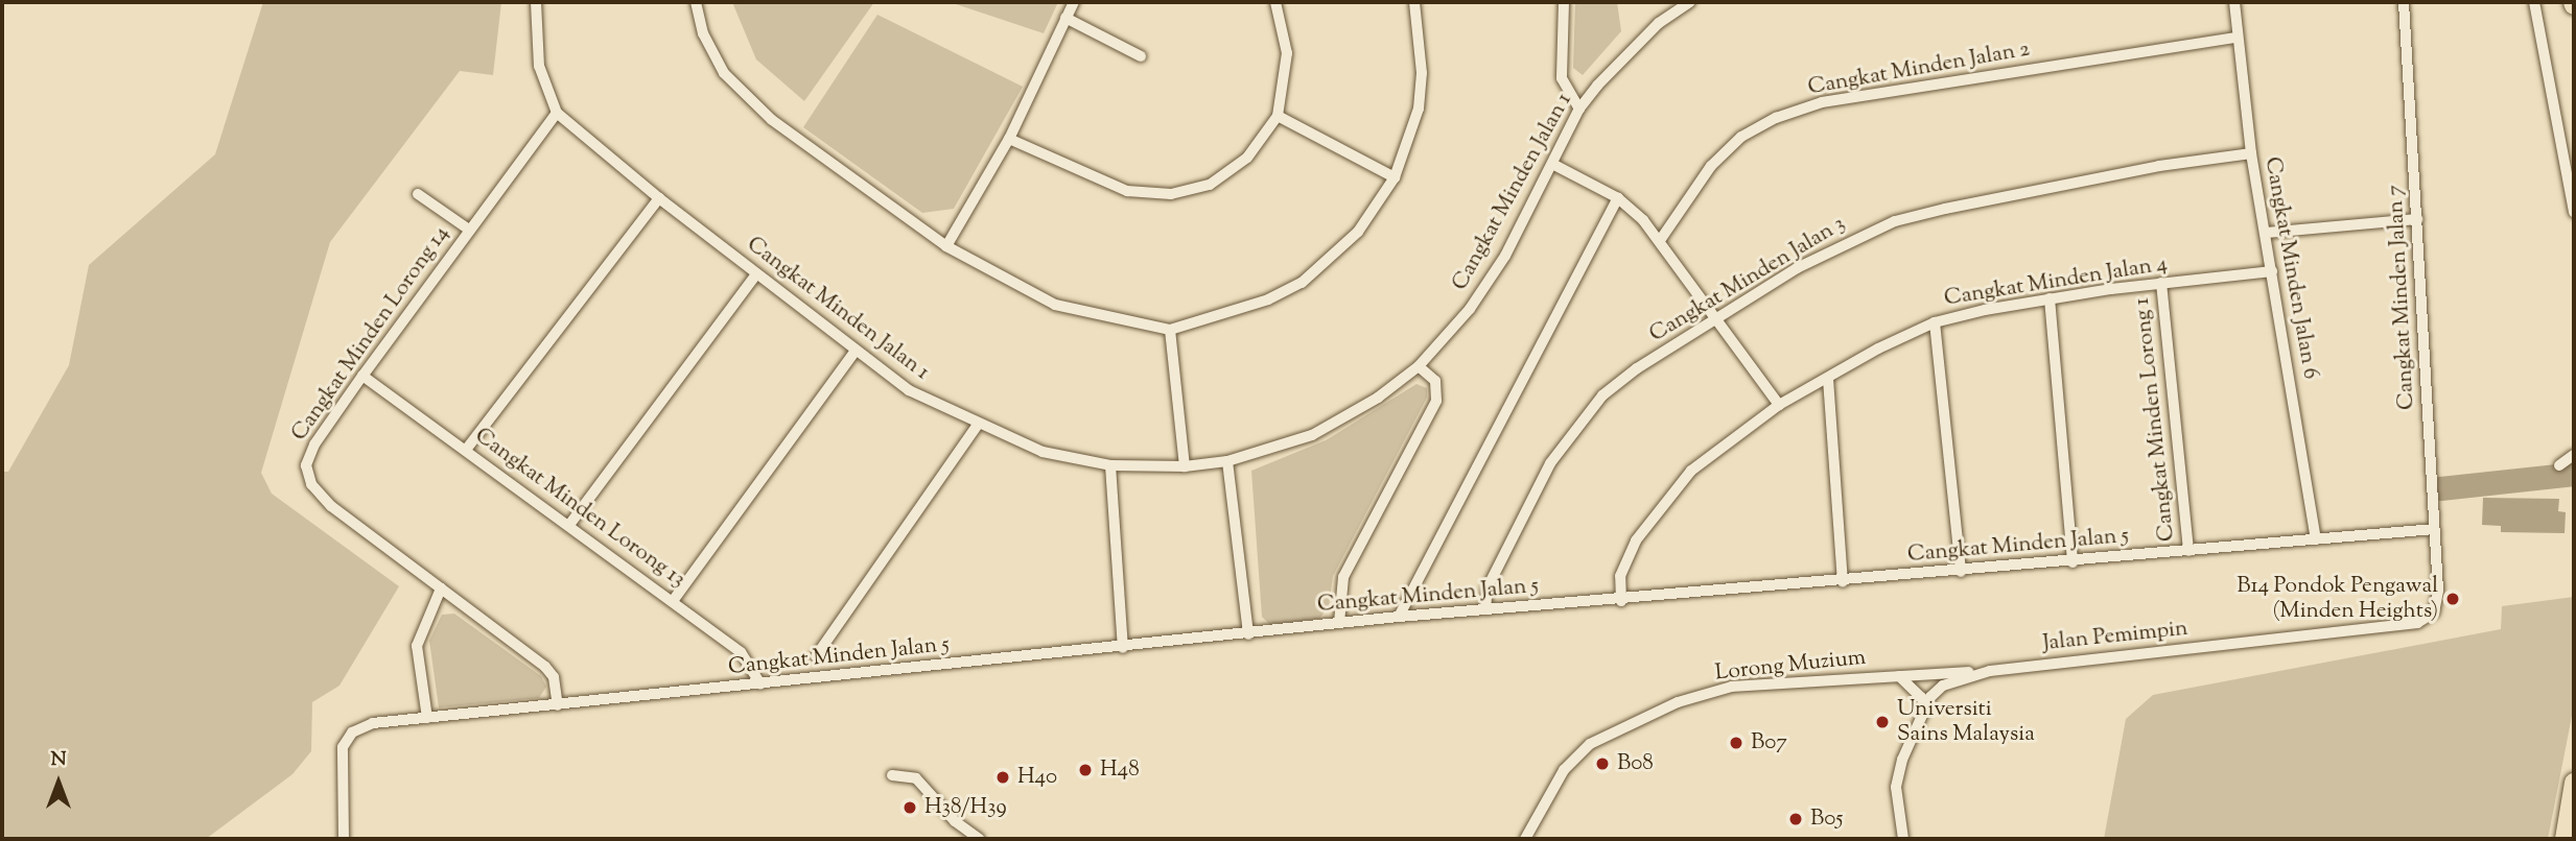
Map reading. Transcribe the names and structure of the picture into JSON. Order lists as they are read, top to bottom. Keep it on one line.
{"streets":{"street":["Cangkat Minden Jalan 2","Cangkat Minden Jalan 1","Cangkat Minden Jalan 6","Cangkat Minden Jalan 3","Cangkat Minden Jalan 4","Cangkat Minden Jalan 7","Cangkat Minden Lorong 14","Cangkat Minden Lorong 1","Cangkat Minden Lorong 13","Cangkat Minden Jalan 5","Jalan Pemimpin","Lorong Muzium"]},"crossings":[["Cangkat Minden Jalan 2","Cangkat Minden Jalan 6"],["Cangkat Minden Jalan 1","Cangkat Minden Lorong 14"],["Cangkat Minden Jalan 6","Cangkat Minden Jalan 3"],["Cangkat Minden Jalan 6","Cangkat Minden Jalan 4"],["Cangkat Minden Jalan 6","Cangkat Minden Jalan 5"],["Cangkat Minden Jalan 3","Cangkat Minden Jalan 5"],["Cangkat Minden Jalan 4","Cangkat Minden Lorong 1"],["Cangkat Minden Jalan 4","Cangkat Minden Jalan 5"],["Cangkat Minden Jalan 7","Cangkat Minden Jalan 5"],["Cangkat Minden Jalan 7","Jalan Pemimpin"],["Cangkat Minden Lorong 14","Cangkat Minden Lorong 13"],["Cangkat Minden Lorong 14","Cangkat Minden Jalan 5"],["Cangkat Minden Lorong 1","Cangkat Minden Jalan 5"],["Cangkat Minden Lorong 13","Cangkat Minden Jalan 5"],["Jalan Pemimpin","Lorong Muzium"]],"places":["B14 Pondok Pengawal (Minden Heights)","Universiti Sains Malaysia","B07","B08","H48","H40","H38/H39","B05"],"north":"top"}
